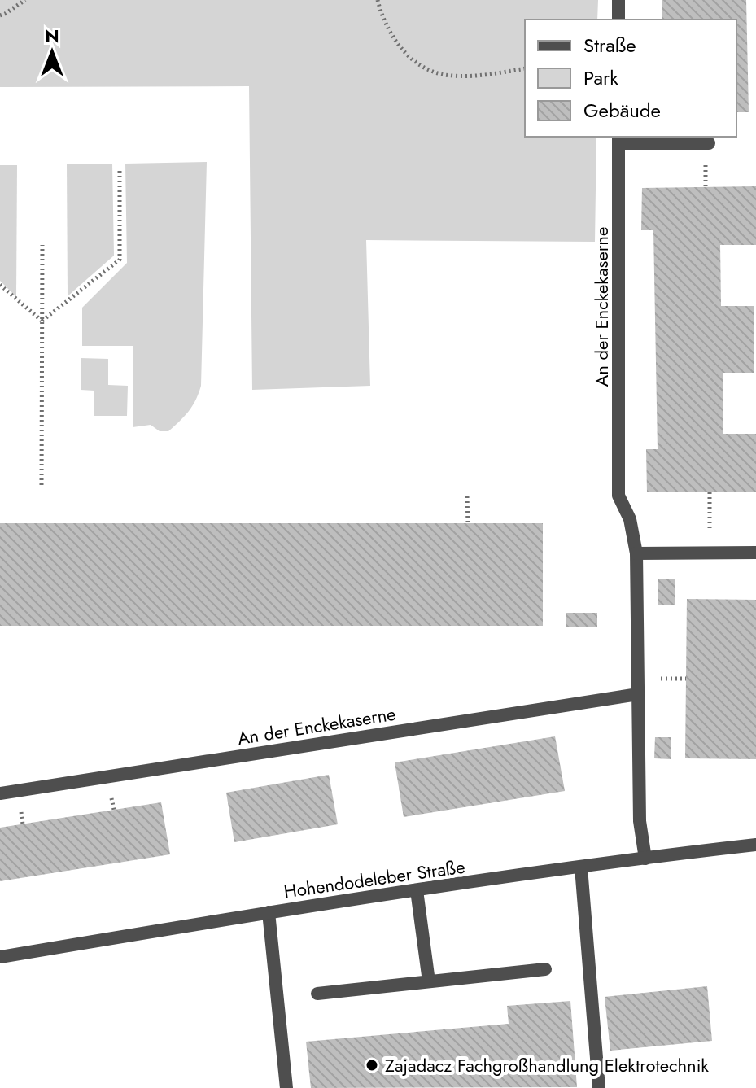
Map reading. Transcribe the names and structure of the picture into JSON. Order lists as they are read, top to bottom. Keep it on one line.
{"streets":{"street":["An der Enckekaserne","Hohendodeleber Straße"]},"crossings":[["An der Enckekaserne","Hohendodeleber Straße"]],"places":["Zajadacz Fachgroßhandlung Elektrotechnik"],"legend":["Straße","Park","Gebäude"],"north":"top"}
